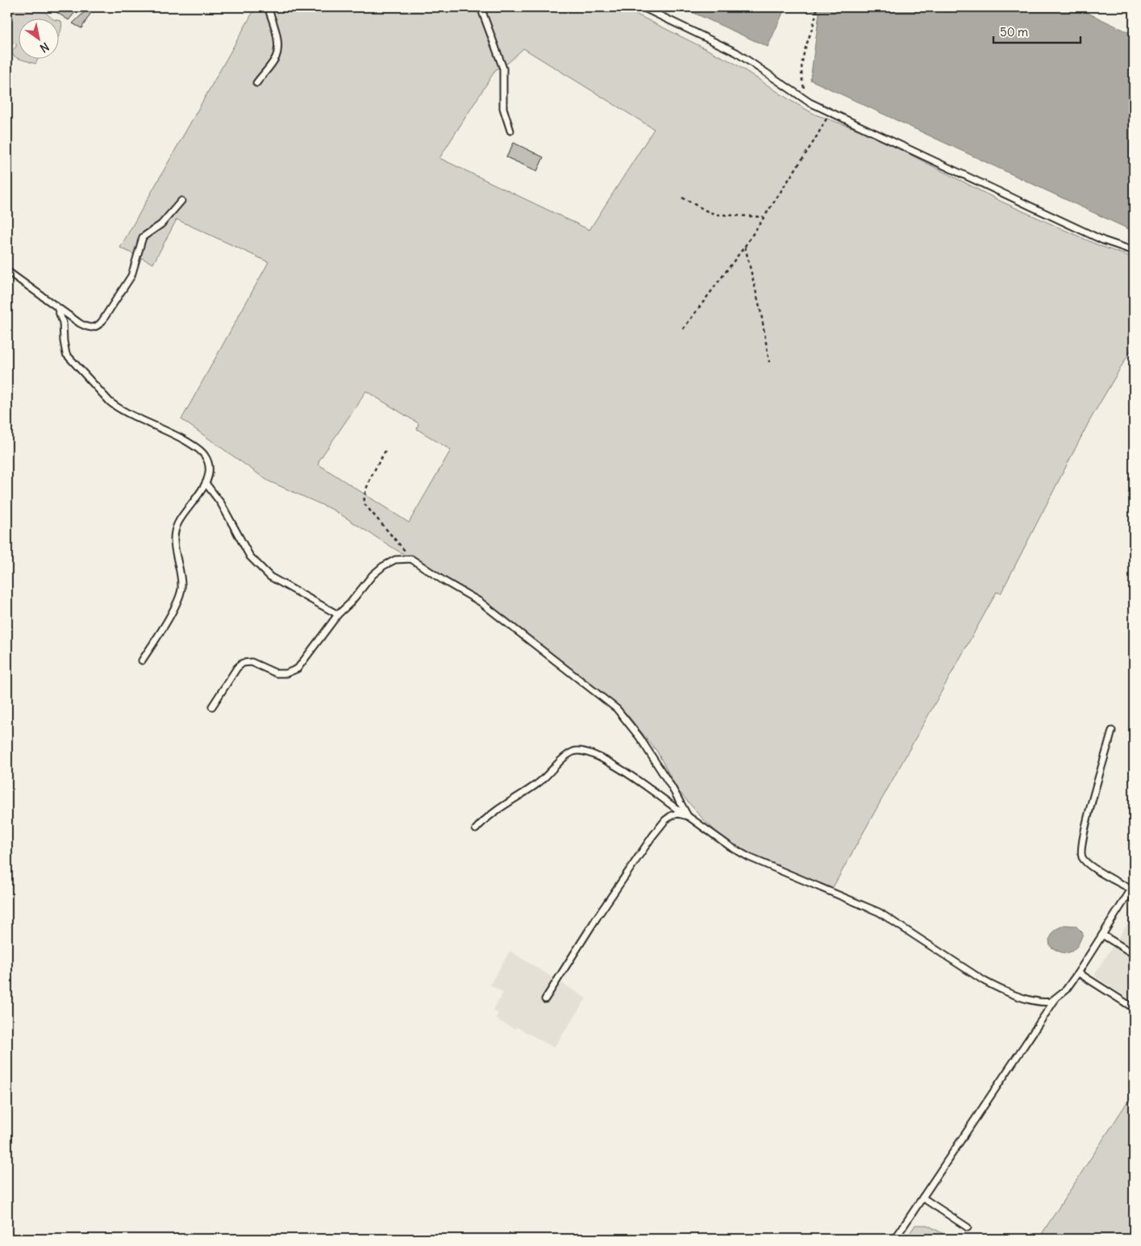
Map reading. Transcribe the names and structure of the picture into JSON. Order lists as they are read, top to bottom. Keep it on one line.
{"scale_bar":"50 m","north":"bottom right"}
